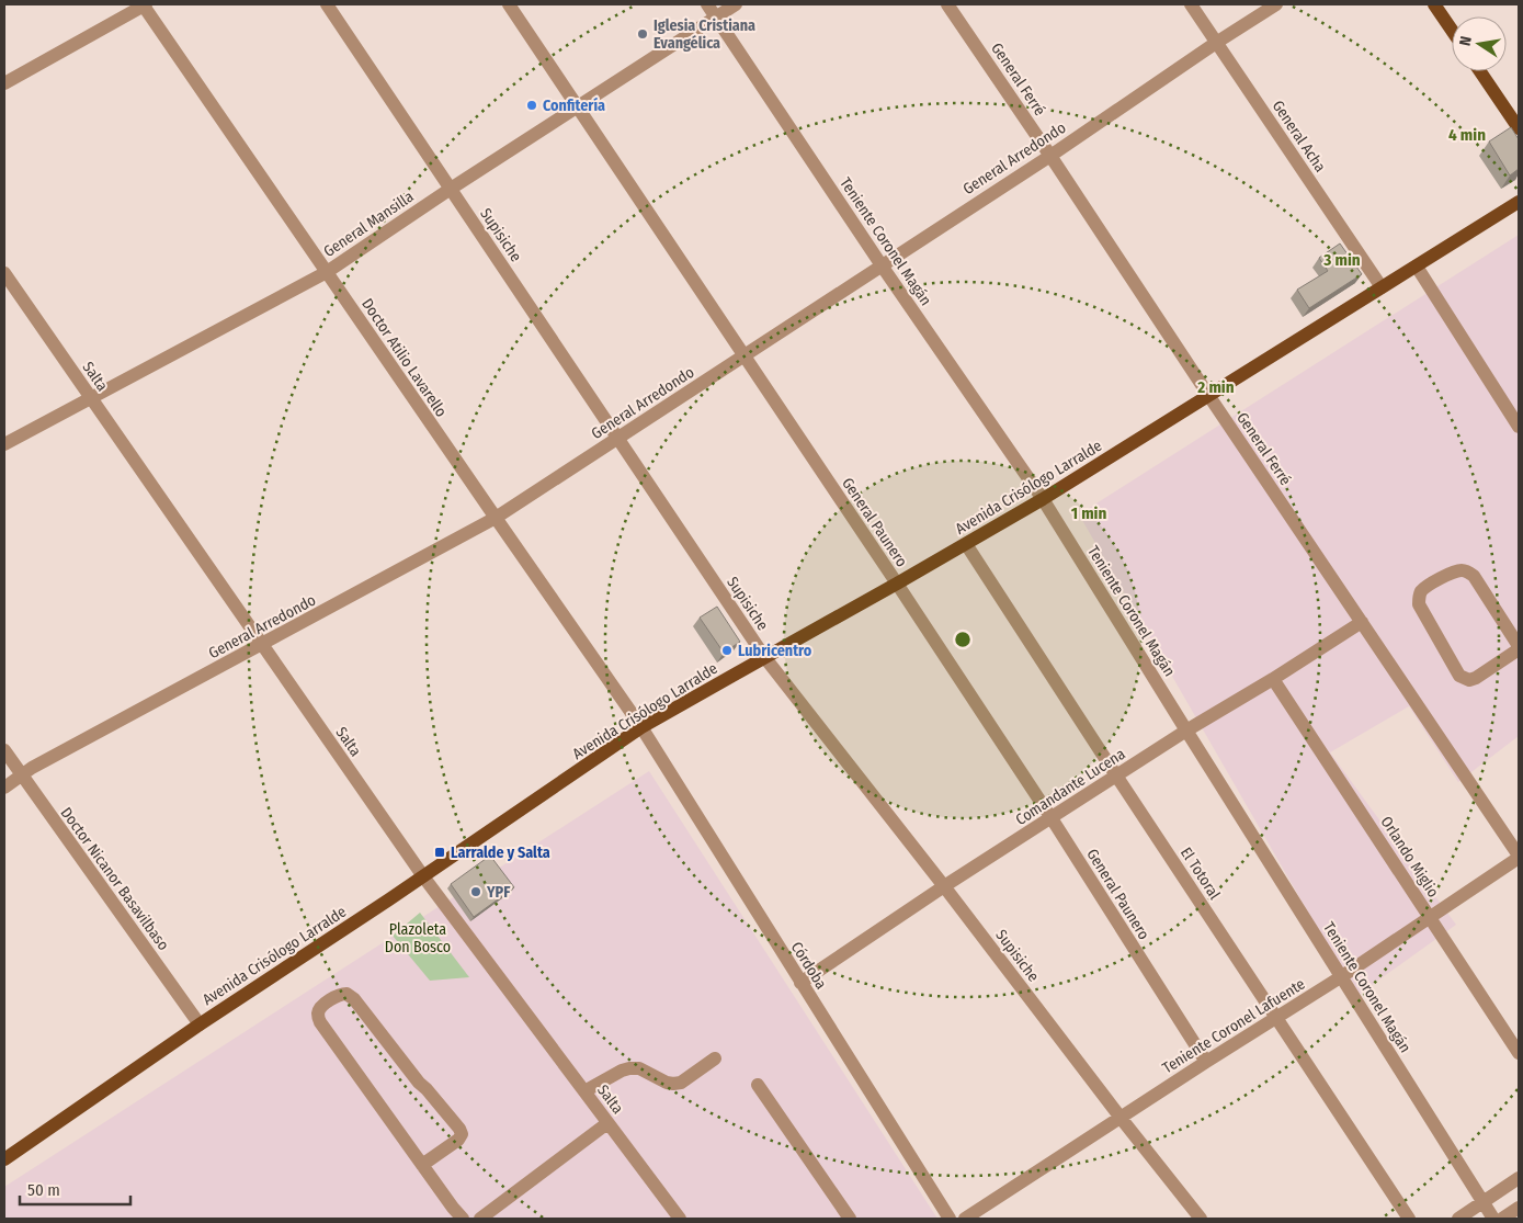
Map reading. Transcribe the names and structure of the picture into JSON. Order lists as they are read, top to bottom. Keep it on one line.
{"streets":{"main road":["Avenida Crisólogo Larralde"],"street":["General Ferré","General Acha","General Arredondo","General Mansilla","Supisiche","Teniente Coronel Magán","Doctor Atilio Lavarello","Salta","General Paunero","Comandante Lucena","Orlando Miglio","El Totoral","Doctor Nicanor Basavilbaso","Córdoba","Teniente Coronel Lafuente"]},"crossings":[["General Ferré","General Arredondo"],["General Ferré","Avenida Crisólogo Larralde"],["General Ferré","Comandante Lucena"],["General Ferré","Teniente Coronel Lafuente"],["General Acha","General Arredondo"],["General Acha","Avenida Crisólogo Larralde"],["General Arredondo","Supisiche"],["General Arredondo","Teniente Coronel Magán"],["General Arredondo","Doctor Atilio Lavarello"],["General Arredondo","Salta"],["General Arredondo","General Paunero"],["General Arredondo","Doctor Nicanor Basavilbaso"],["General Mansilla","Supisiche"],["General Mansilla","Teniente Coronel Magán"],["General Mansilla","Doctor Atilio Lavarello"],["General Mansilla","Salta"],["General Mansilla","General Paunero"],["Supisiche","Avenida Crisólogo Larralde"],["Supisiche","Comandante Lucena"],["Supisiche","Teniente Coronel Lafuente"],["Teniente Coronel Magán","Avenida Crisólogo Larralde"],["Teniente Coronel Magán","Comandante Lucena"],["Teniente Coronel Magán","Teniente Coronel Lafuente"],["Doctor Atilio Lavarello","Avenida Crisólogo Larralde"],["Doctor Atilio Lavarello","Córdoba"],["Salta","Avenida Crisólogo Larralde"],["Avenida Crisólogo Larralde","General Paunero"],["Avenida Crisólogo Larralde","El Totoral"],["Avenida Crisólogo Larralde","Doctor Nicanor Basavilbaso"],["Avenida Crisólogo Larralde","Córdoba"],["General Paunero","Comandante Lucena"],["General Paunero","Teniente Coronel Lafuente"],["Comandante Lucena","Orlando Miglio"],["Comandante Lucena","El Totoral"],["Comandante Lucena","Córdoba"],["Orlando Miglio","Teniente Coronel Lafuente"],["El Totoral","Teniente Coronel Lafuente"]],"parks":["Plazoleta Don Bosco"],"places":{"other":["Iglesia Cristiana Evangélica","Confitería","Lubricentro","YPF"],"transit":["Larralde y Salta"]},"scale_bar":"50 m","north":"left","rings":["4 min","3 min","2 min","1 min"]}
